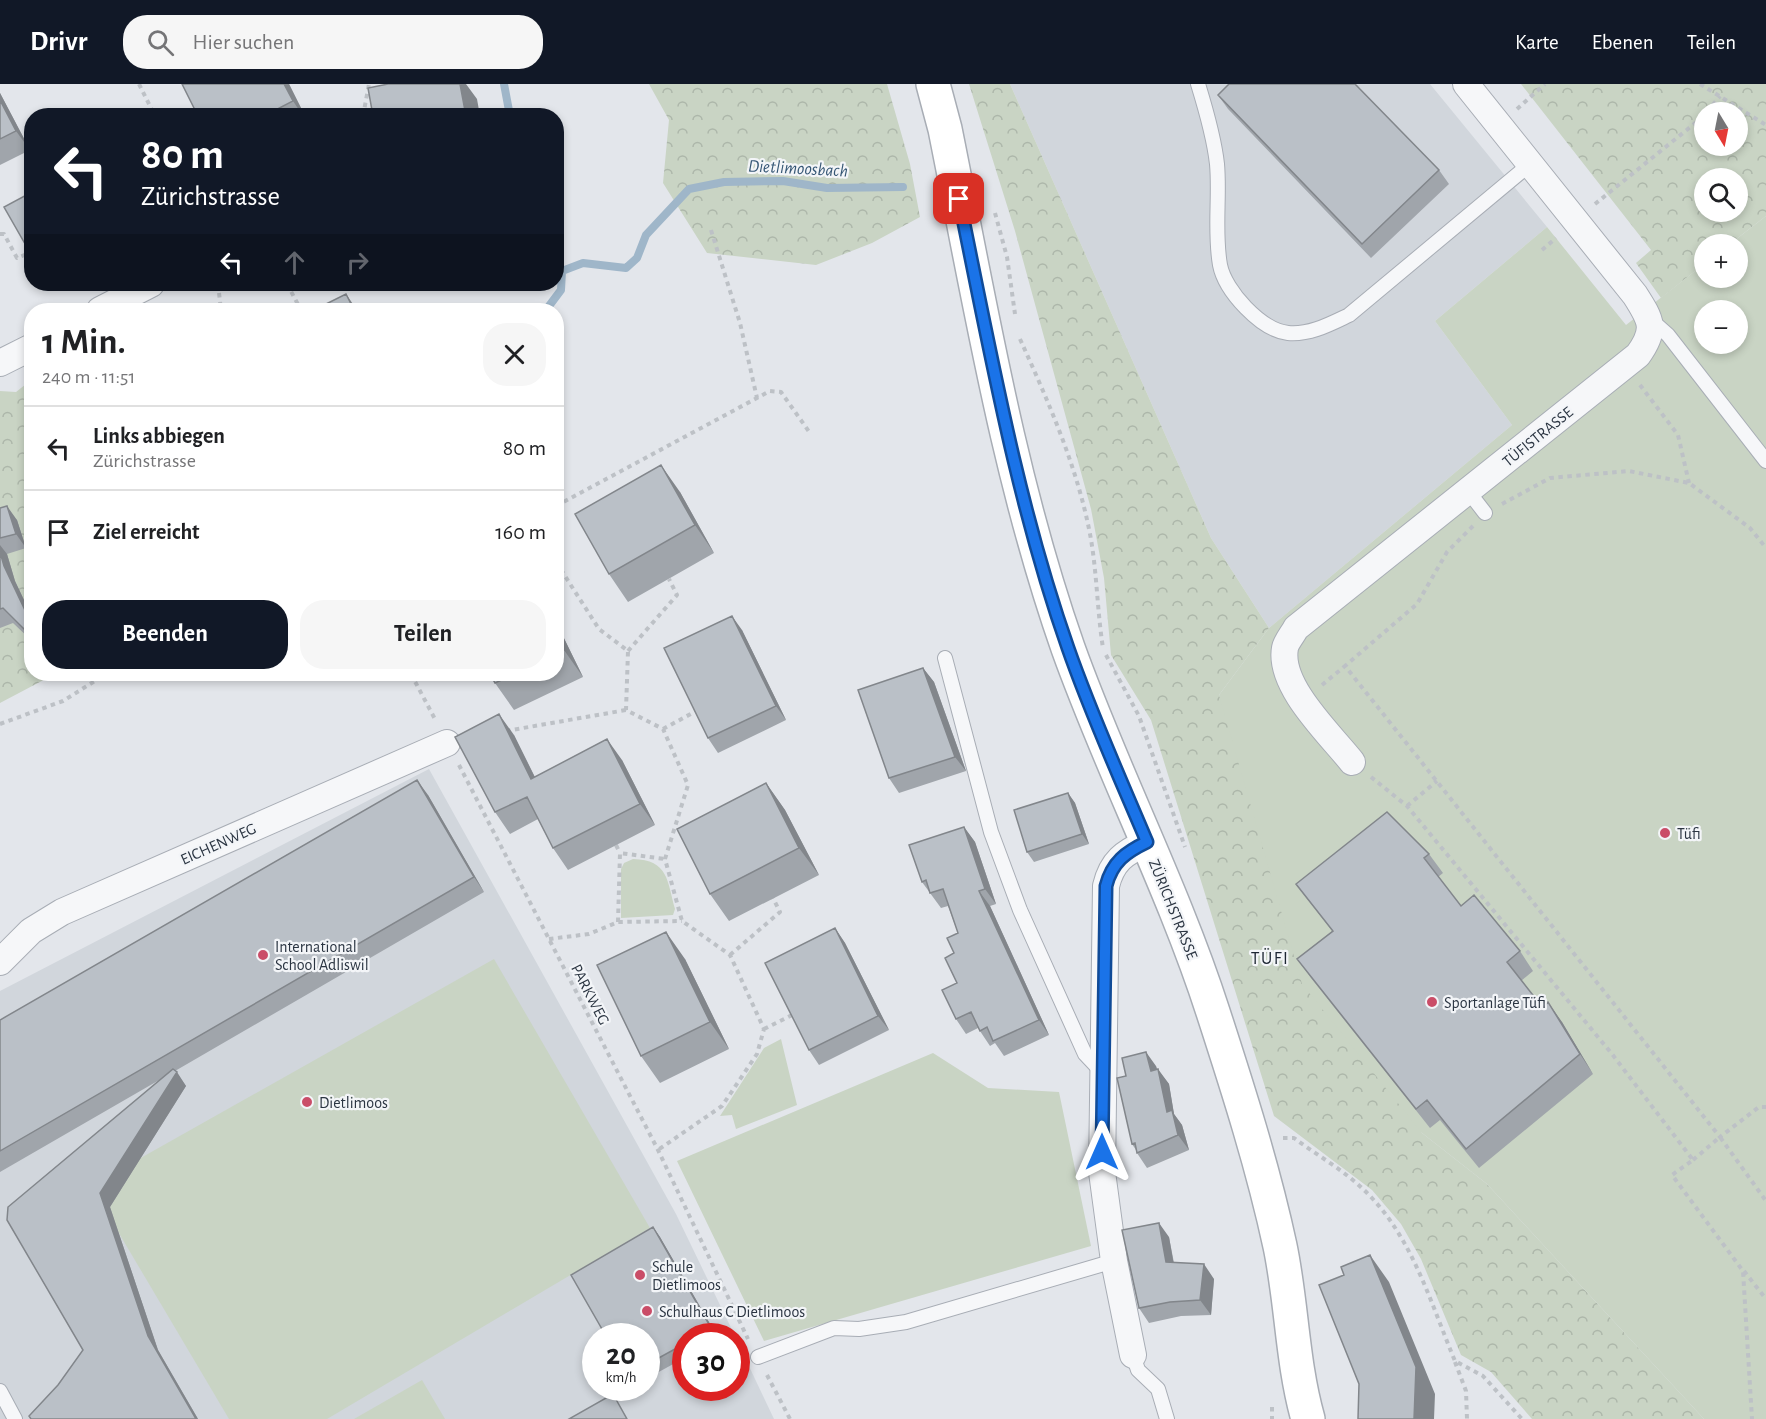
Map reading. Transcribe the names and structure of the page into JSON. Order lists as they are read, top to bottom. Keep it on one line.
{"streets":{"main road":["ZÜRICHSTRASSE"],"street":["TÜFISTRASSE","EICHENWEG"],"path":["PARKWEG"]},"crossings":[["EICHENWEG","PARKWEG"]],"districts":["TÜFI"],"water":["Dietlimoosbach"],"places":["Tüfi","International School Adliswil","Sportanlage Tüfi","Dietlimoos","Schule Dietlimoos","Schulhaus C Dietlimoos"],"north":"bottom","page":{"header":"Drivr","search":"Hier suchen","nav":["Karte","Ebenen","Teilen"],"map_buttons":["+","−"],"turn":["80 m","Zürichstrasse"],"heading":["1 Min.","240 m · 11:51"],"list":[{"name":"Links abbiegen","note":"Zürichstrasse","value":"80 m"},{"name":"Ziel erreicht","value":"160 m"}],"buttons":["Beenden","Teilen"],"speed":"20 km/h","limit":"30"}}
